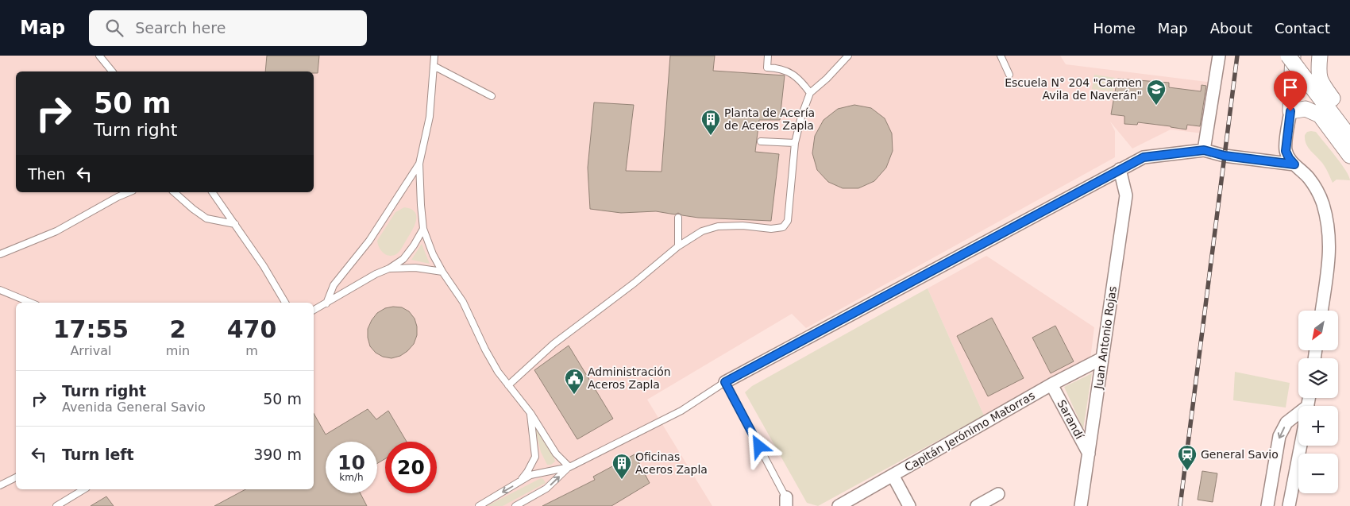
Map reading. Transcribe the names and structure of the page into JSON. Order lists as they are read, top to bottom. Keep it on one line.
{"streets":{"street":["Juan Antonio Rojas","Sarandí","Capitán Jerónimo Matorras"]},"crossings":[["Juan Antonio Rojas","Sarandí"],["Juan Antonio Rojas","Capitán Jerónimo Matorras"],["Sarandí","Capitán Jerónimo Matorras"]],"places":{"school or university":["Escuela N° 204 \"Carmen Avila de Naverán\""],"building":["Planta de Acería de Aceros Zapla","Oficinas Aceros Zapla"],"public building":["Administración Aceros Zapla"],"station":["General Savio"]},"north":"bottom left","page":{"header":"Map","search":"Search here","nav":["Home","Map","About","Contact"],"turn":["50 m","Turn right"],"then":"Then","eta":["17:55","Arrival","2","min","470","m"],"map_buttons":["+","−"],"list":[{"name":"Turn right","note":"Avenida General Savio","value":"50 m"},{"name":"Turn left","value":"390 m"}],"speed":"10 km/h","limit":"20"}}
